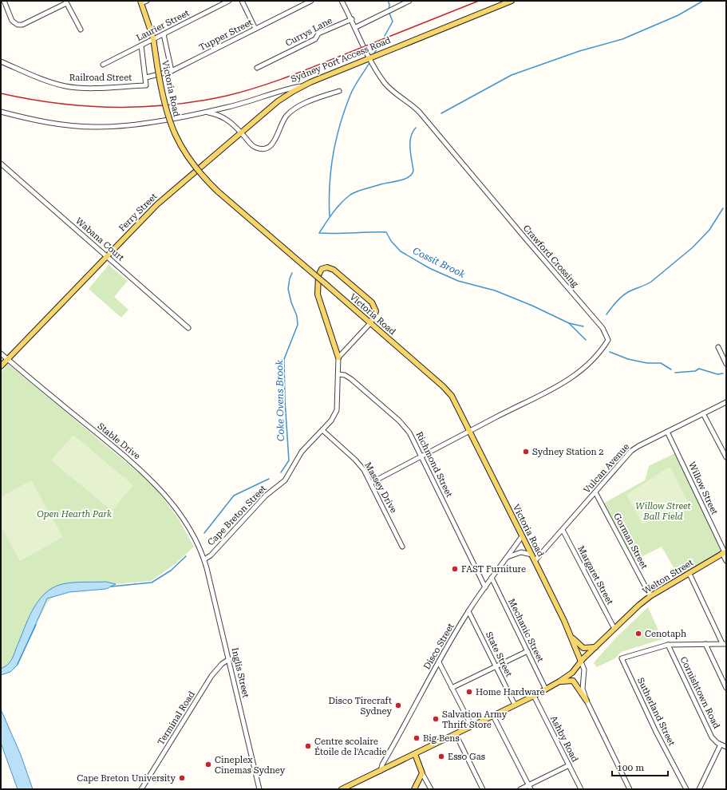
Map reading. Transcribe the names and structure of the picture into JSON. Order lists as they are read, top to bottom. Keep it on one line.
{"streets":{"main road":["Sydney Port Access Road","Victoria Road","Ferry Street","Welton Street"],"street":["Laurier Street","Currys Lane","Tupper Street","Railroad Street","Wabana Court","Crawford Crossing","Stable Drive","Richmond Street","Vulcan Avenue","Massey Drive","Willow Street","Cape Breton Street","Gorman Street","Margaret Street","Mechanic Street","Disco Street","State Street","Inglis Street","Cornishtown Road","Sutherland Street","Terminal Road","Ashby Road"]},"crossings":[["Laurier Street","Railroad Street"],["Laurier Street","Victoria Road"],["Currys Lane","Crawford Crossing"],["Tupper Street","Railroad Street"],["Sydney Port Access Road","Ferry Street"],["Sydney Port Access Road","Crawford Crossing"],["Victoria Road","Crawford Crossing"],["Victoria Road","Vulcan Avenue"],["Victoria Road","Welton Street"],["Victoria Road","Disco Street"],["Ferry Street","Wabana Court"],["Ferry Street","Stable Drive"],["Crawford Crossing","Richmond Street"],["Crawford Crossing","Massey Drive"],["Stable Drive","Cape Breton Street"],["Stable Drive","Inglis Street"],["Richmond Street","Cape Breton Street"],["Richmond Street","Disco Street"],["Vulcan Avenue","Willow Street"],["Vulcan Avenue","Gorman Street"],["Vulcan Avenue","Margaret Street"],["Massey Drive","Cape Breton Street"],["Willow Street","Welton Street"],["Cape Breton Street","Inglis Street"],["Gorman Street","Welton Street"],["Margaret Street","Welton Street"],["Welton Street","Mechanic Street"],["Welton Street","Disco Street"],["Welton Street","State Street"],["Welton Street","Ashby Road"],["Mechanic Street","Disco Street"],["Disco Street","State Street"],["Inglis Street","Terminal Road"],["Cornishtown Road","Sutherland Street"]],"water":["Cossit Brook","Coke Ovens Brook"],"parks":["Willow Street Ball Field","Open Hearth Park"],"places":["Sydney Station 2","FAST Furniture","Cenotaph","Home Hardware","Disco Tirecraft Sydney","Salvation Army Thrift Store","Big Bens","Centre scolaire Étoile de l'Acadie","Esso Gas","Cineplex Cinemas Sydney","Cape Breton University"],"scale_bar":"100 m"}
